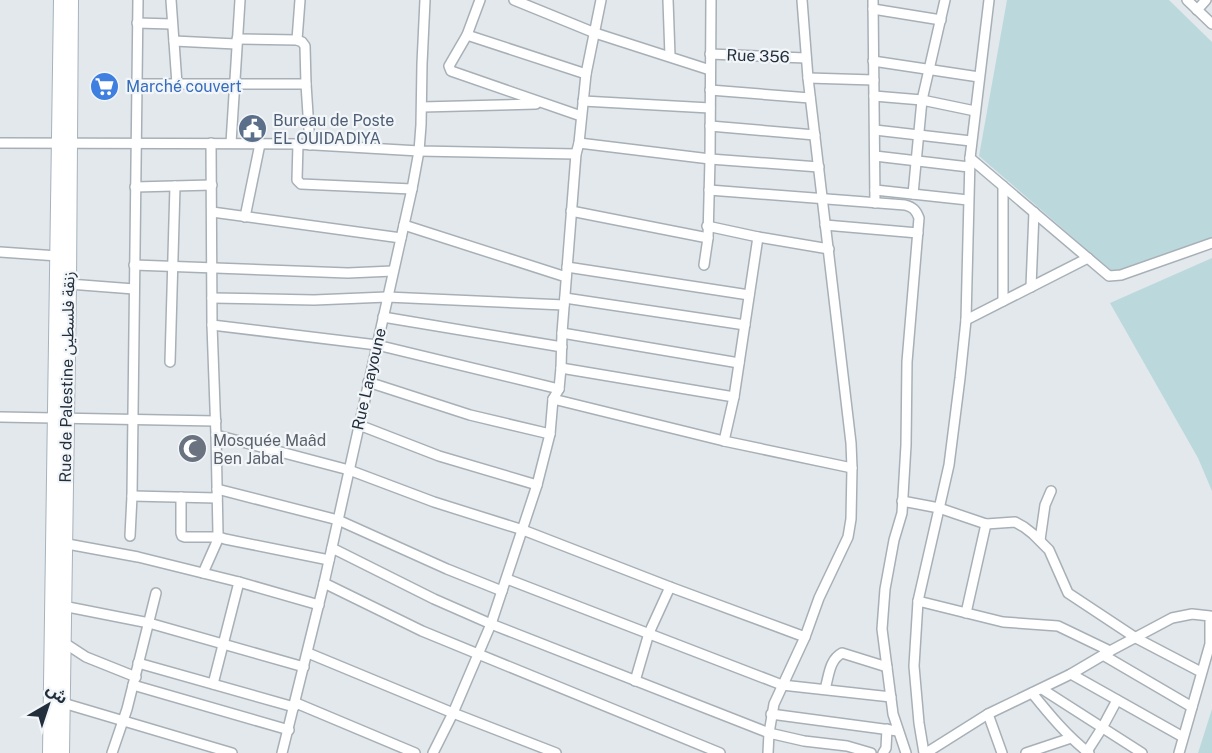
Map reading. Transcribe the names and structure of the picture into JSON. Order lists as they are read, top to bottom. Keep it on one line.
{"streets":{"main road":["Rue de Palestine زنقة فلسطين"],"street":["Rue 356","Rue Laayoune"]},"places":{"supermarket":["Marché couvert"],"public building":["Bureau de Poste EL OUIDADIYA"],"mosque":["Mosquée Maâd Ben Jabal"]},"north":"top right"}
